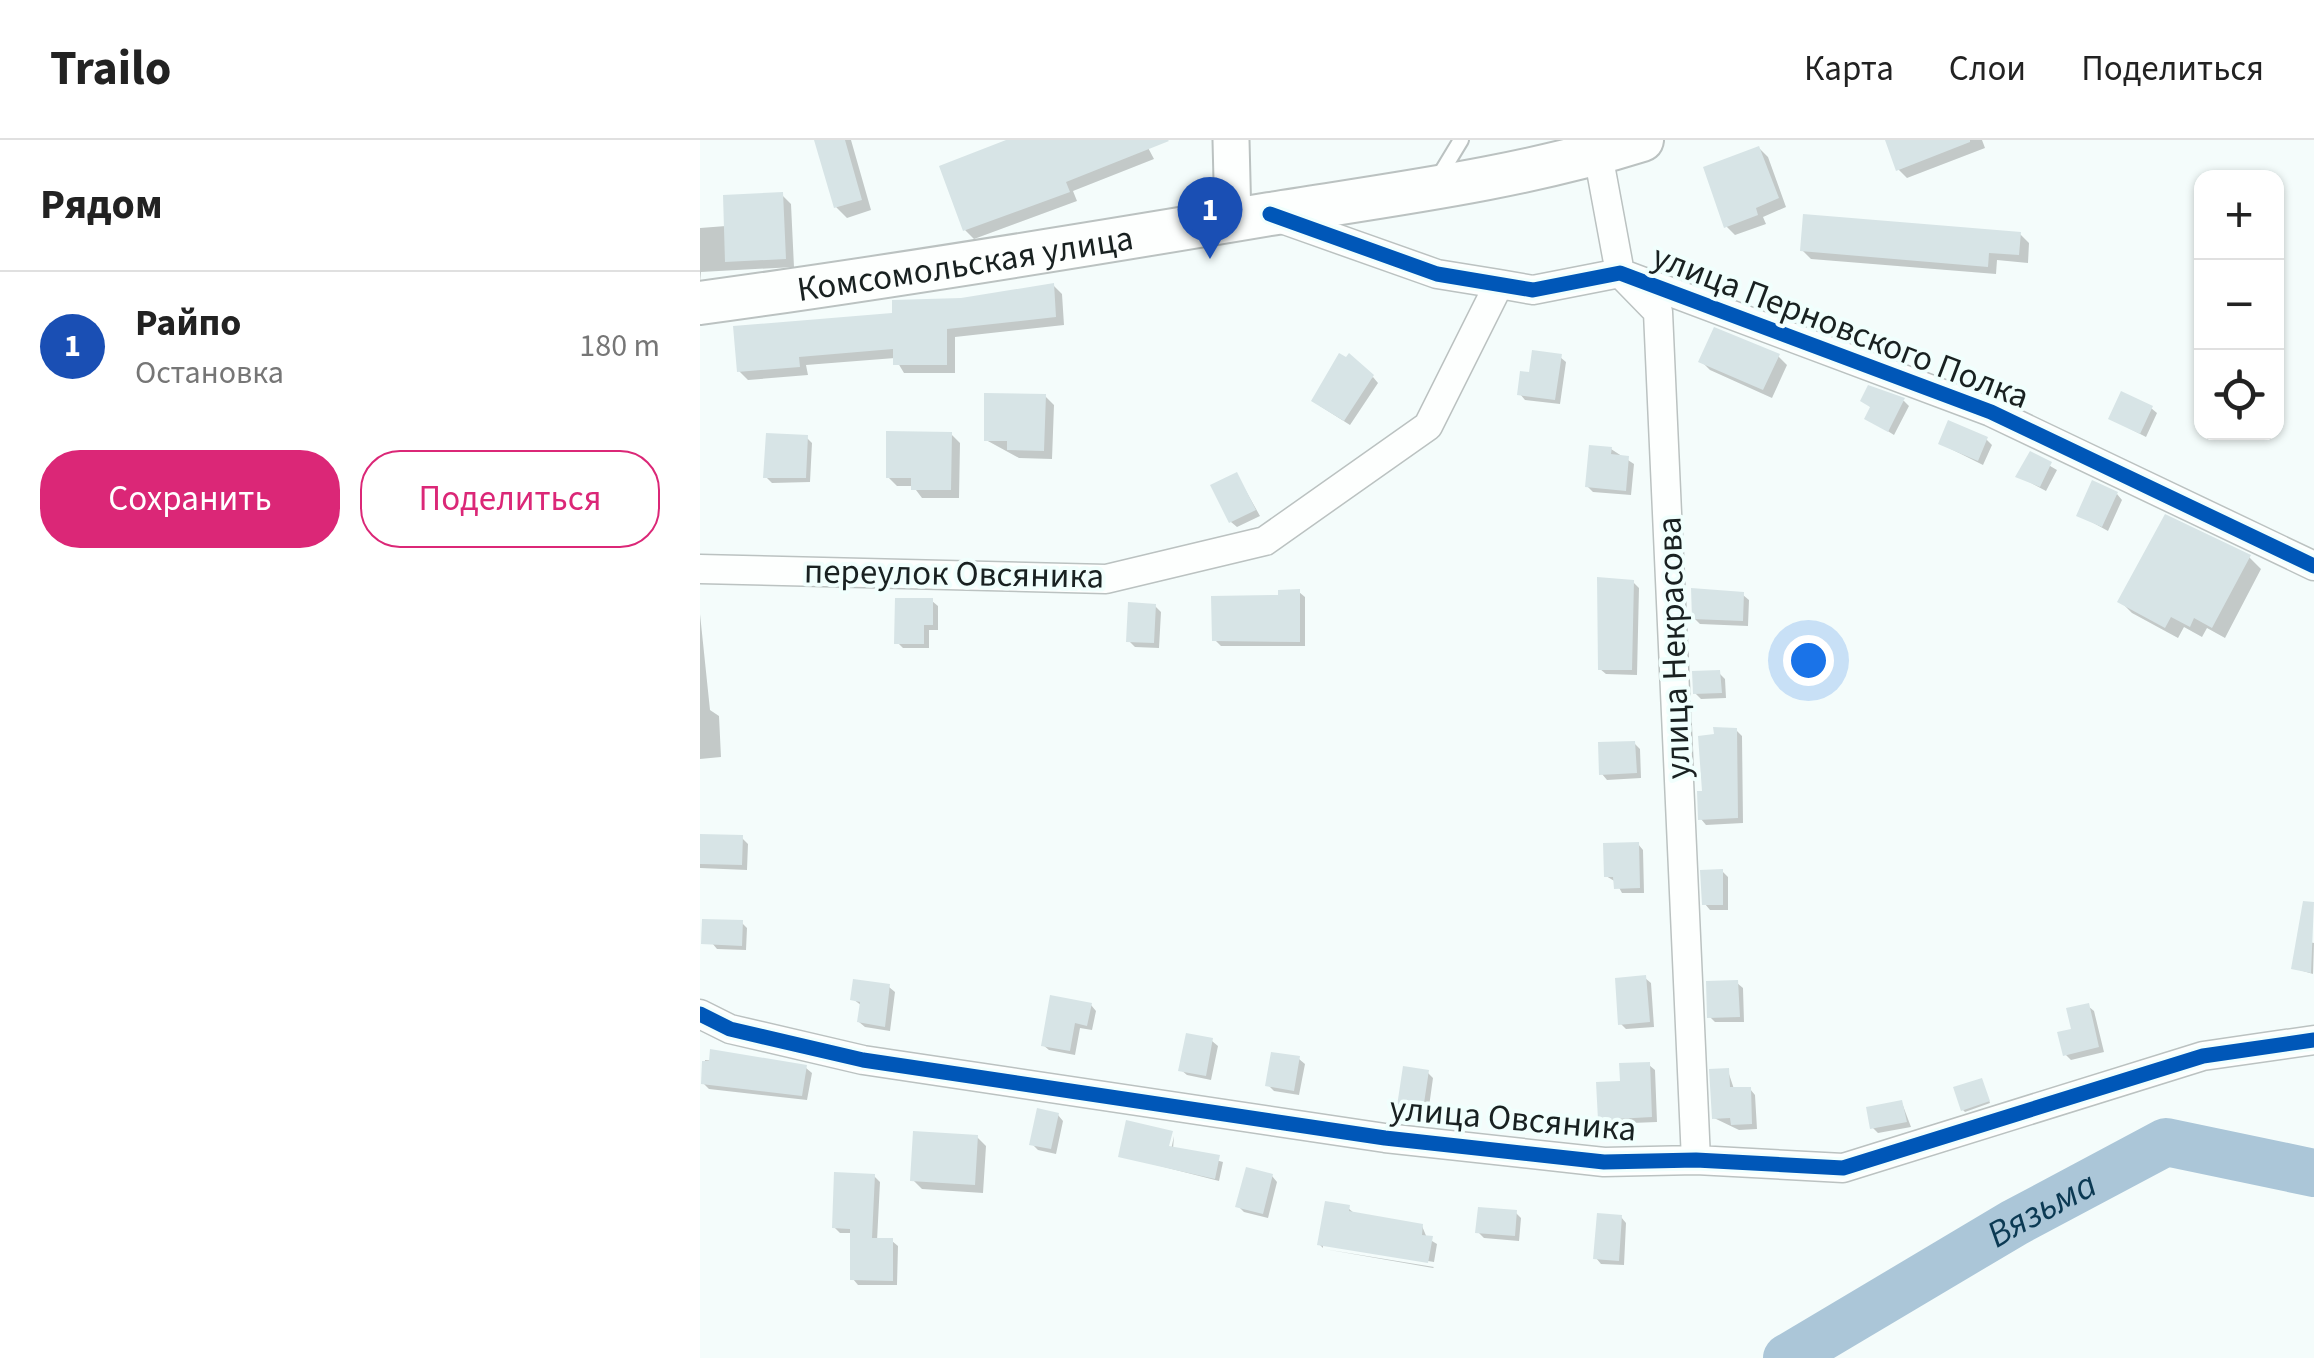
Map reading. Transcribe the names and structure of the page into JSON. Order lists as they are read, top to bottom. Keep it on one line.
{"streets":{"main road":["Комсомольская улица"],"street":["улица Перновского Полка","переулок Овсяника","улица Некрасова","улица Овсяника"]},"crossings":[["Комсомольская улица","улица Перновского Полка"],["улица Перновского Полка","переулок Овсяника"],["улица Перновского Полка","улица Некрасова"],["улица Некрасова","улица Овсяника"]],"water":["Вязьма"],"page":{"header":"Trailo","nav":["Карта","Слои","Поделиться"],"heading":"Рядом","map_buttons":["+","−"],"pins":"1","list":[{"mark":"1","name":"Райпо","note":"Остановка","value":"180 m"}],"buttons":["Сохранить","Поделиться"]}}
